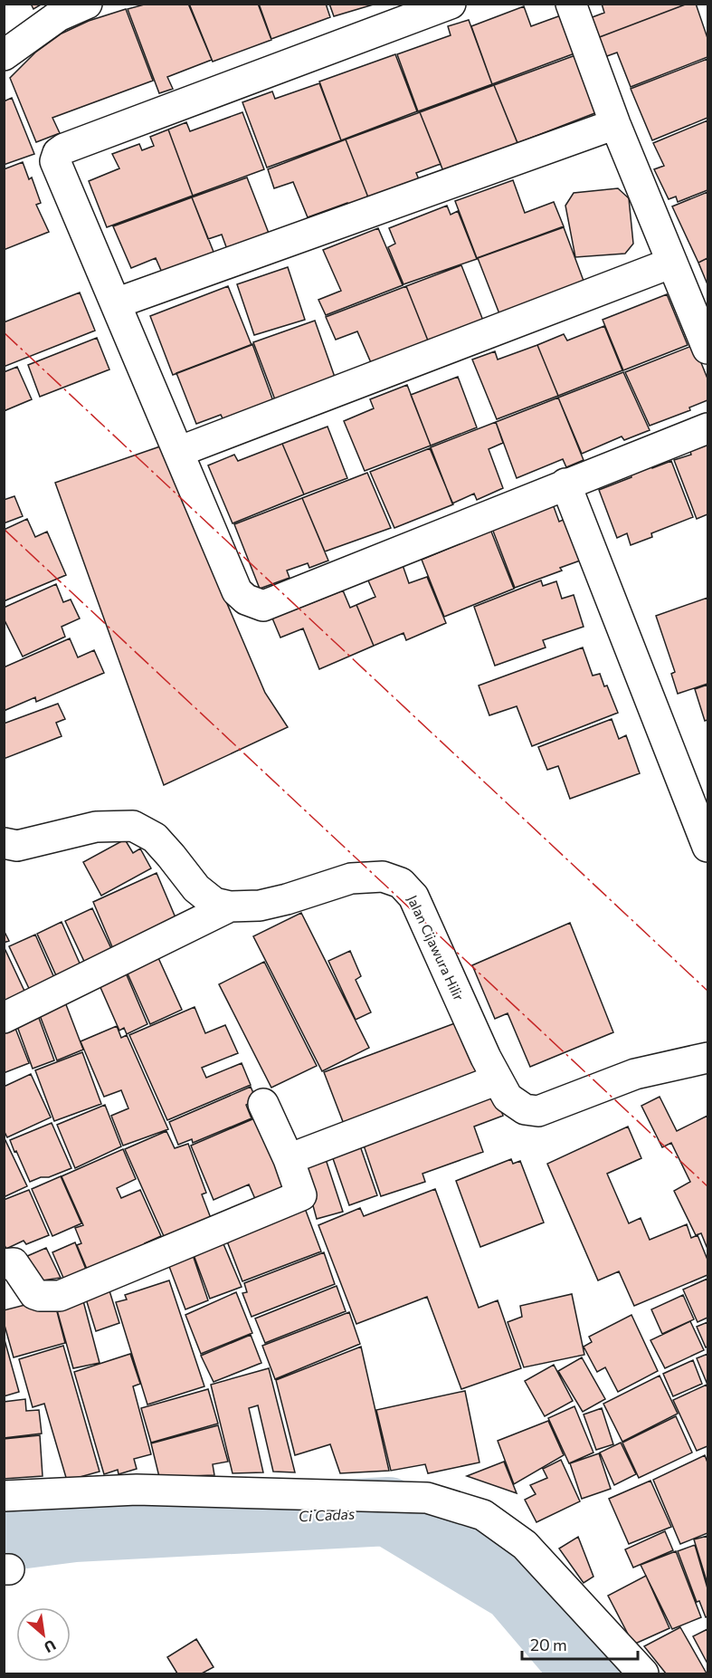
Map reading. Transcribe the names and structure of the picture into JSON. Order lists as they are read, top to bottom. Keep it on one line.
{"streets":{"street":["Jalan Cijawura Hilir"]},"water":["Ci Cadas"],"scale_bar":"20 m","north":"bottom right"}
